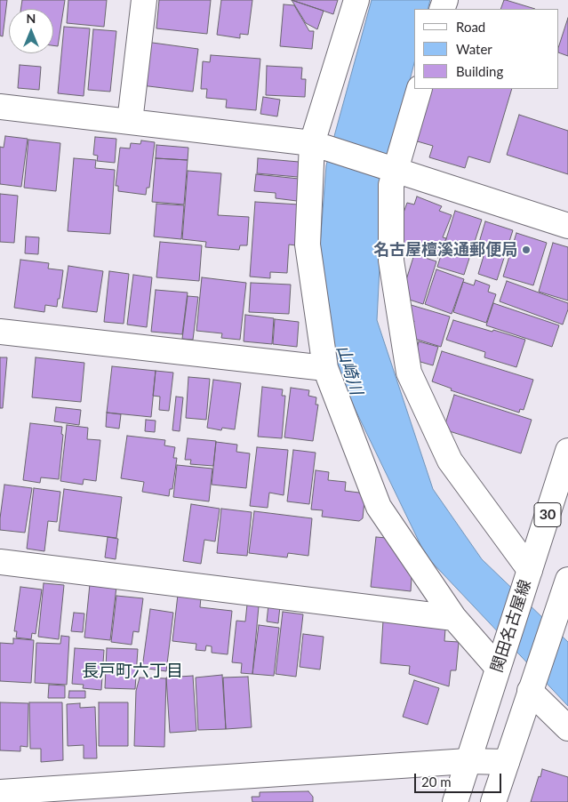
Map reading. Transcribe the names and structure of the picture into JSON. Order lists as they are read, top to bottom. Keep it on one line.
{"streets":{"street":["30","関田名古屋線"]},"districts":["長戸町六丁目"],"water":["山崎川"],"places":["名古屋檀溪通郵便局"],"legend":["Road","Water","Building"],"scale_bar":"20 m","north":"top"}
